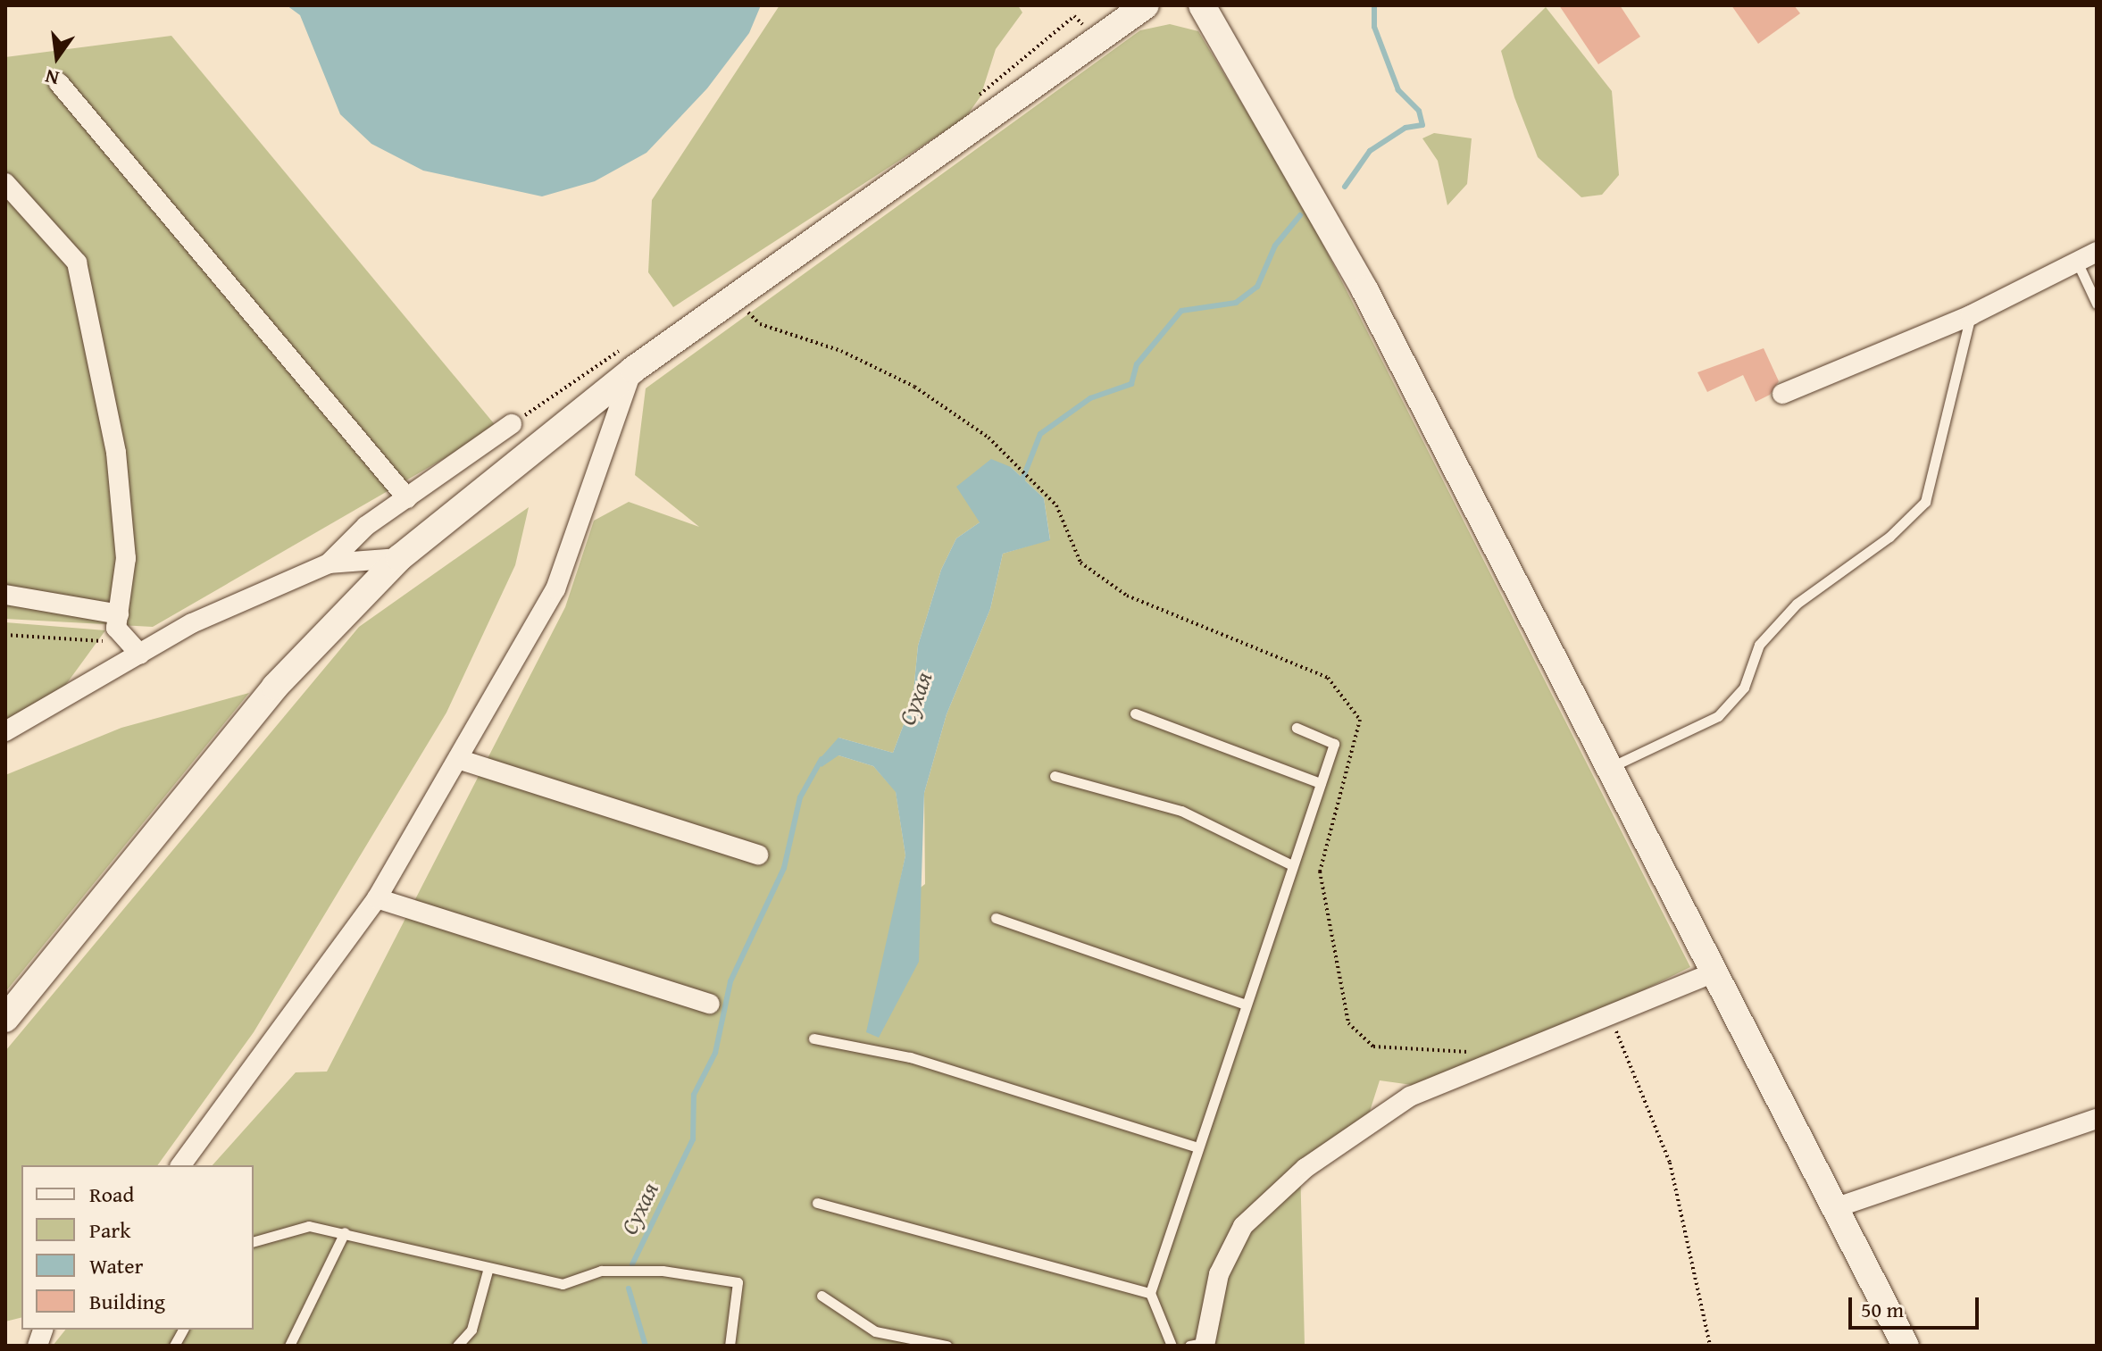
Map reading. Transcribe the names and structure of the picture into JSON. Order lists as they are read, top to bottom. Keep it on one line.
{"water":["Сухая"],"legend":["Road","Park","Water","Building"],"scale_bar":"50 m","north":"bottom"}
